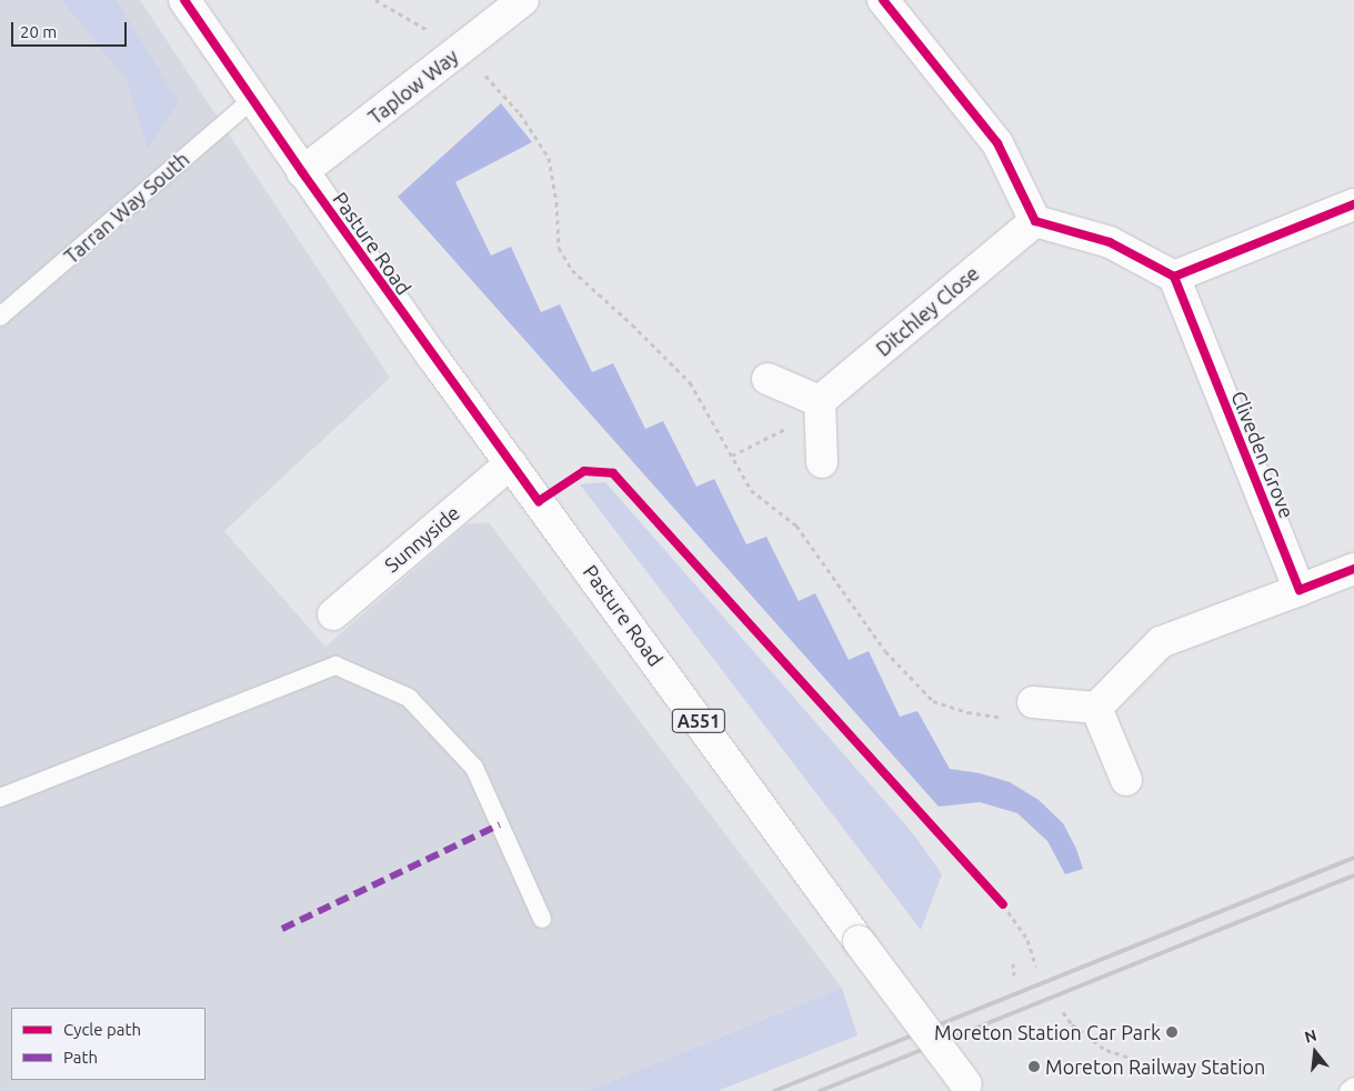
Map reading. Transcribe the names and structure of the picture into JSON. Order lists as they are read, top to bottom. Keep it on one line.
{"streets":{"street":["Taplow Way","Pasture Road","Ditchley Close","Cliveden Grove","Sunnyside","A551"],"lane":["Tarran Way South"]},"crossings":[["Taplow Way","Pasture Road"],["Tarran Way South","Pasture Road"],["Pasture Road","Sunnyside"]],"places":["Moreton Station Car Park","Moreton Railway Station"],"legend":["Cycle path","Path"],"scale_bar":"20 m","north":"top"}
